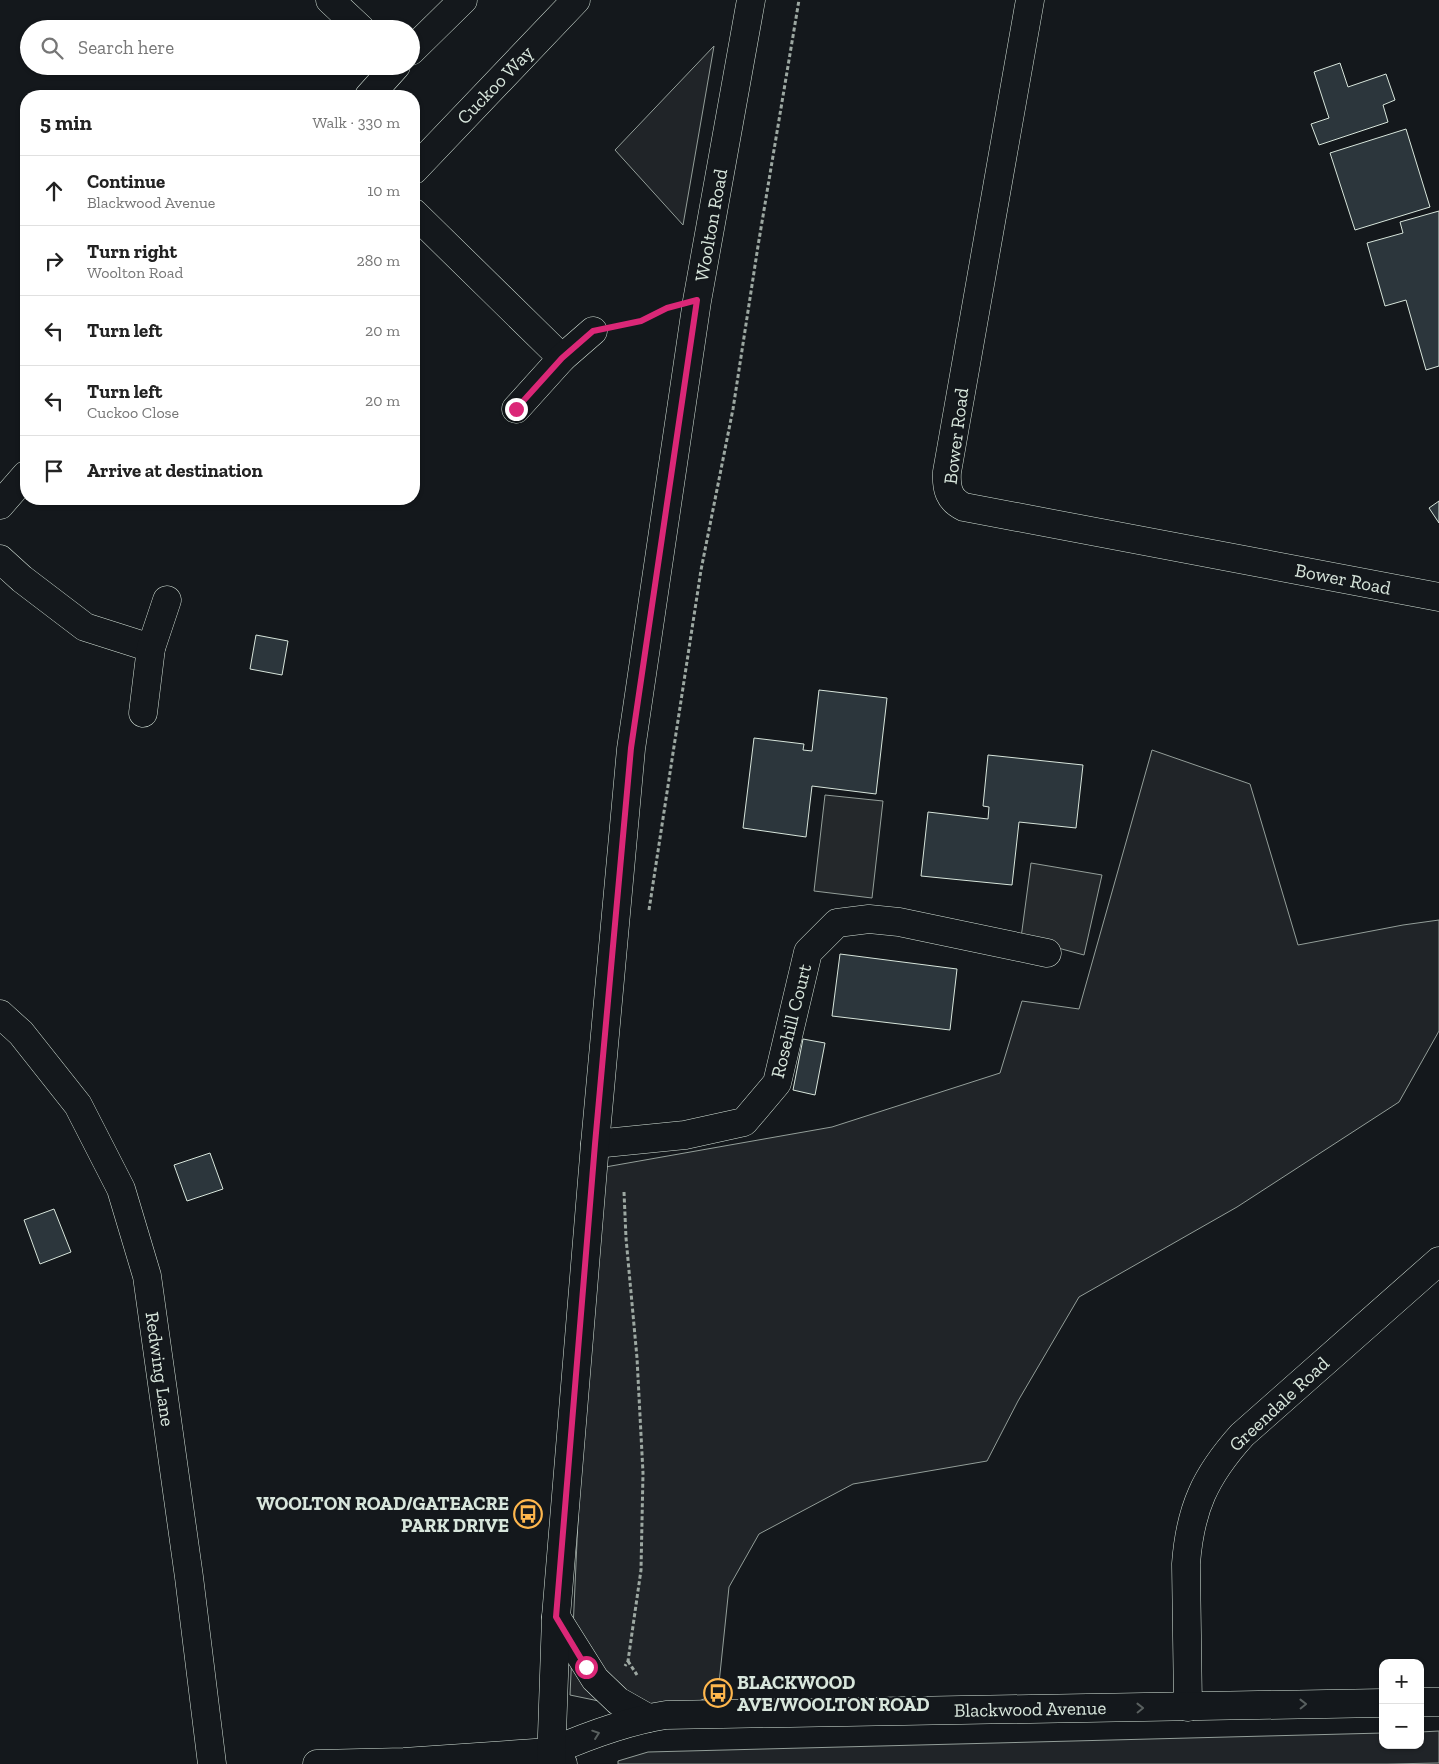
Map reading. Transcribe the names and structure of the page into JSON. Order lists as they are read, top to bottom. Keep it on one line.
{"streets":{"street":["Cuckoo Way","Woolton Road","Bower Road","Rosehill Court","Redwing Lane","Greendale Road","Blackwood Avenue"]},"crossings":[["Woolton Road","Rosehill Court"],["Woolton Road","Blackwood Avenue"],["Greendale Road","Blackwood Avenue"]],"one_way":["Blackwood Avenue"],"places":{"bus stop":["WOOLTON ROAD/GATEACRE PARK DRIVE","BLACKWOOD AVE/WOOLTON ROAD"]},"page":{"search":"Search here","heading":["5 min","Walk · 330 m"],"list":[["Continue","Blackwood Avenue","10 m"],["Turn right","Woolton Road","280 m"],["Turn left","20 m"],["Turn left","Cuckoo Close","20 m"],"Arrive at destination"],"map_buttons":["+","−"]}}
